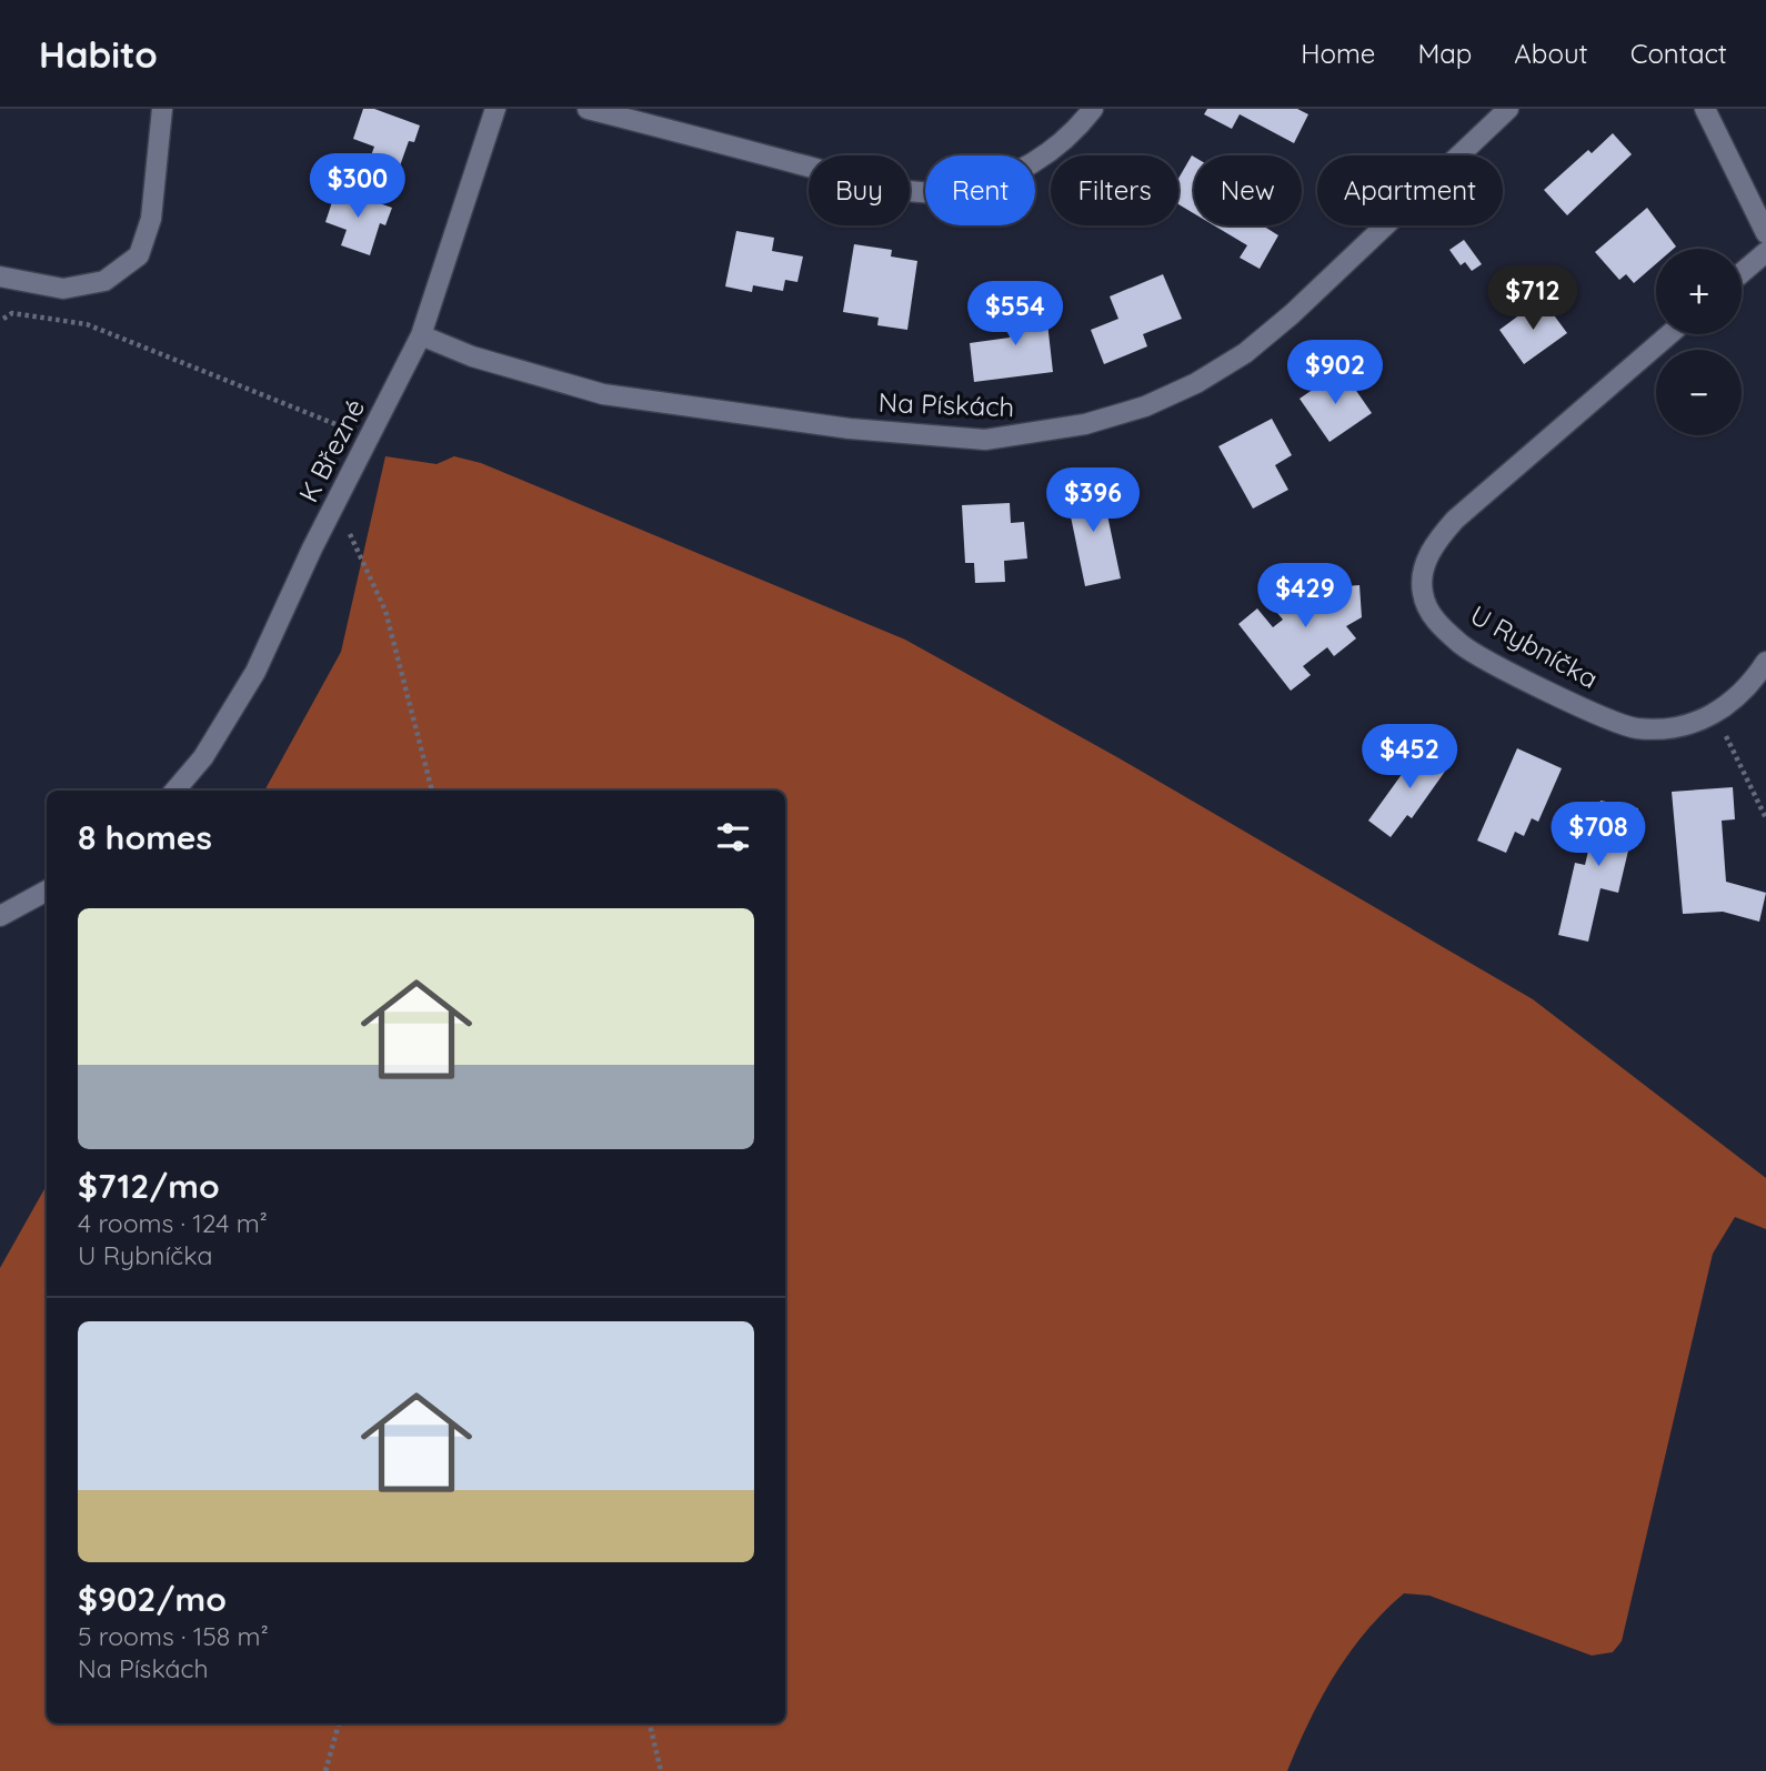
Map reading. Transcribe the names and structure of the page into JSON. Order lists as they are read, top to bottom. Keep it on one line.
{"streets":{"street":["Na Pískách","K Březné","U Rybníčka"]},"crossings":[["Na Pískách","K Březné"]],"page":{"header":"Habito","nav":["Home","Map","About","Contact"],"price":["$300","$712","$554","$902","$396","$429","$452","$708"],"chip":["Buy","Rent","Filters","New","Apartment"],"map_buttons":["+","−"],"heading":"8 homes","list":[{"name":"$712/mo","note":"4 rooms · 124 m² · U Rybníčka"},{"name":"$902/mo","note":"5 rooms · 158 m² · Na Pískách"}]}}
